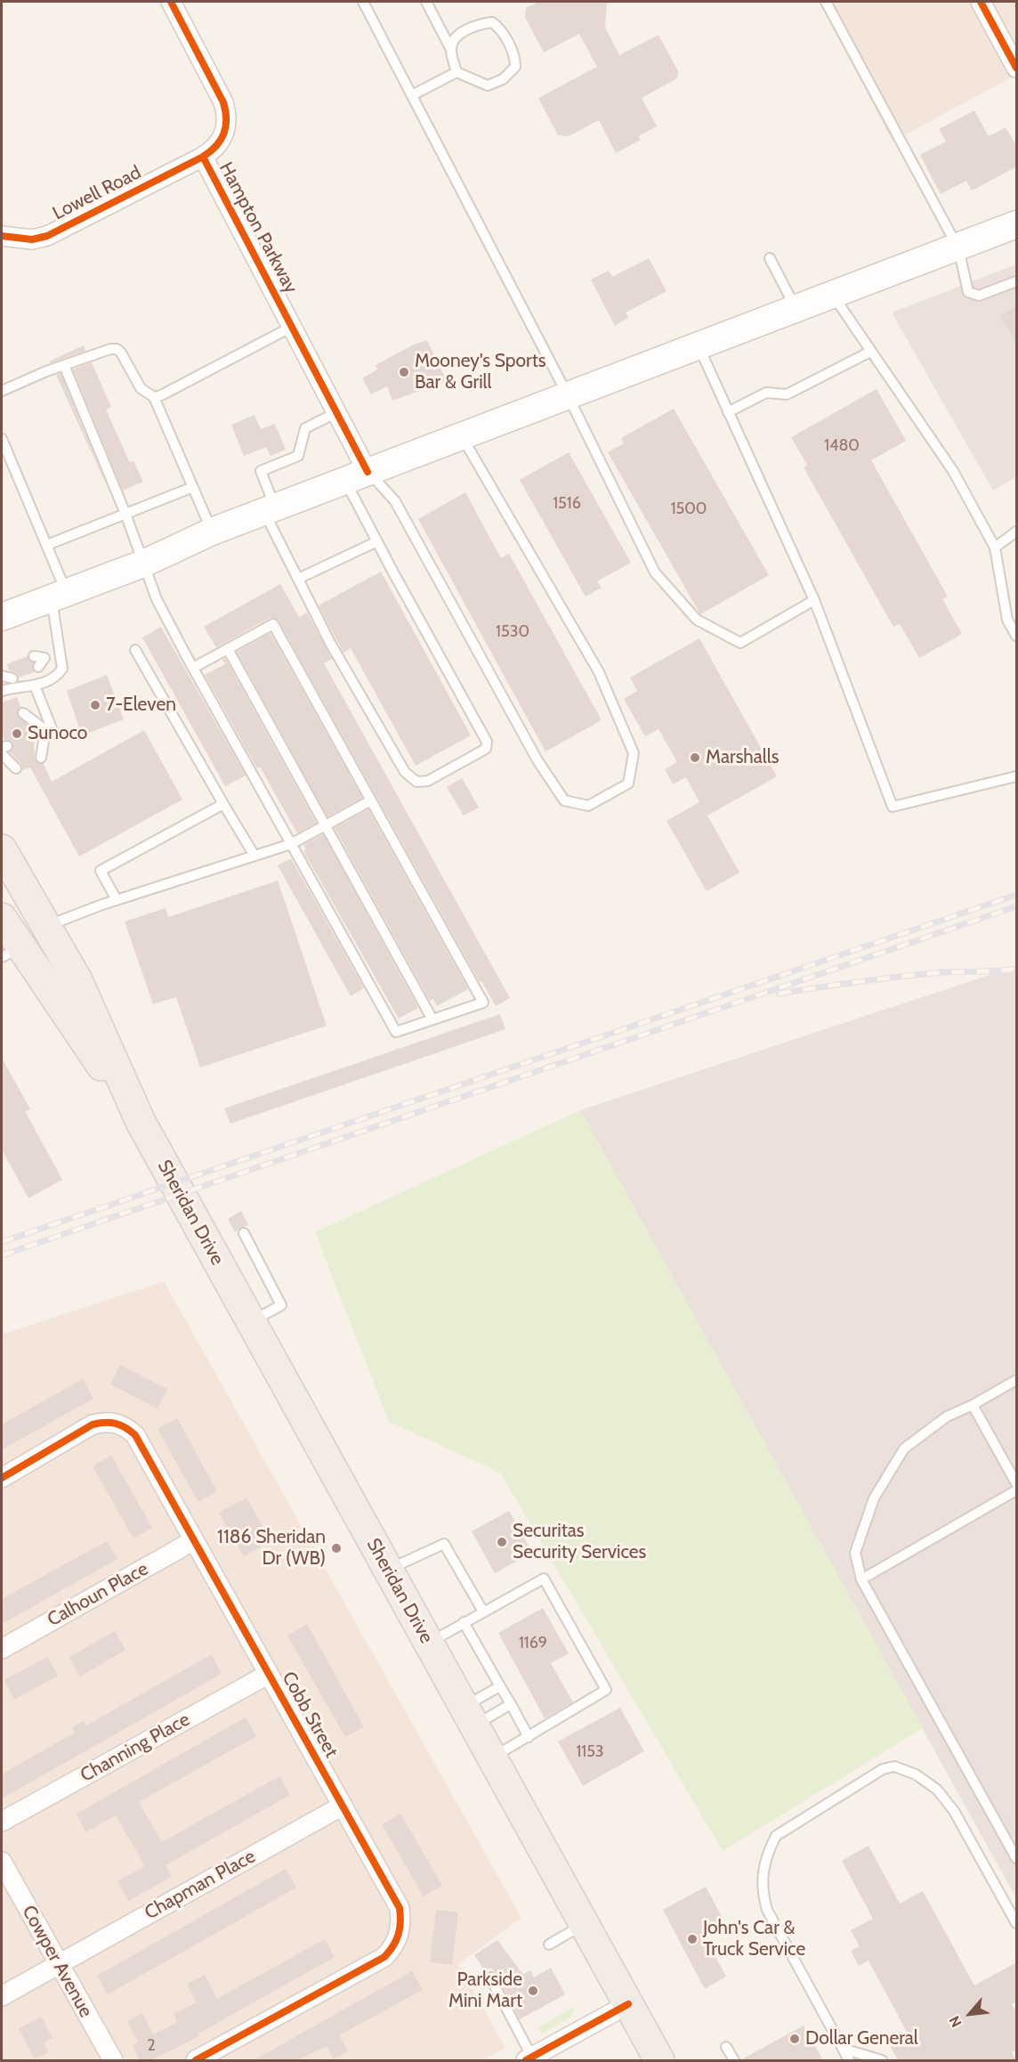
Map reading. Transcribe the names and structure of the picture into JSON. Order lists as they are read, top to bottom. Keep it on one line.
{"streets":{"main road":["Sheridan Drive"],"street":["Lowell Road","Hampton Parkway","Calhoun Place","Cobb Street","Channing Place","Chapman Place","Cowper Avenue"]},"crossings":[["Lowell Road","Hampton Parkway"],["Calhoun Place","Cobb Street"],["Cobb Street","Channing Place"],["Cobb Street","Chapman Place"],["Chapman Place","Cowper Avenue"]],"places":["Mooney's Sports Bar & Grill","7-Eleven","Sunoco","Marshalls","Securitas Security Services","1186 Sheridan Dr (WB)","John's Car & Truck Service","Parkside Mini Mart","Dollar General"],"house_numbers":["1480","1516","1500","1530","1169","1153","2"],"north":"bottom left"}
